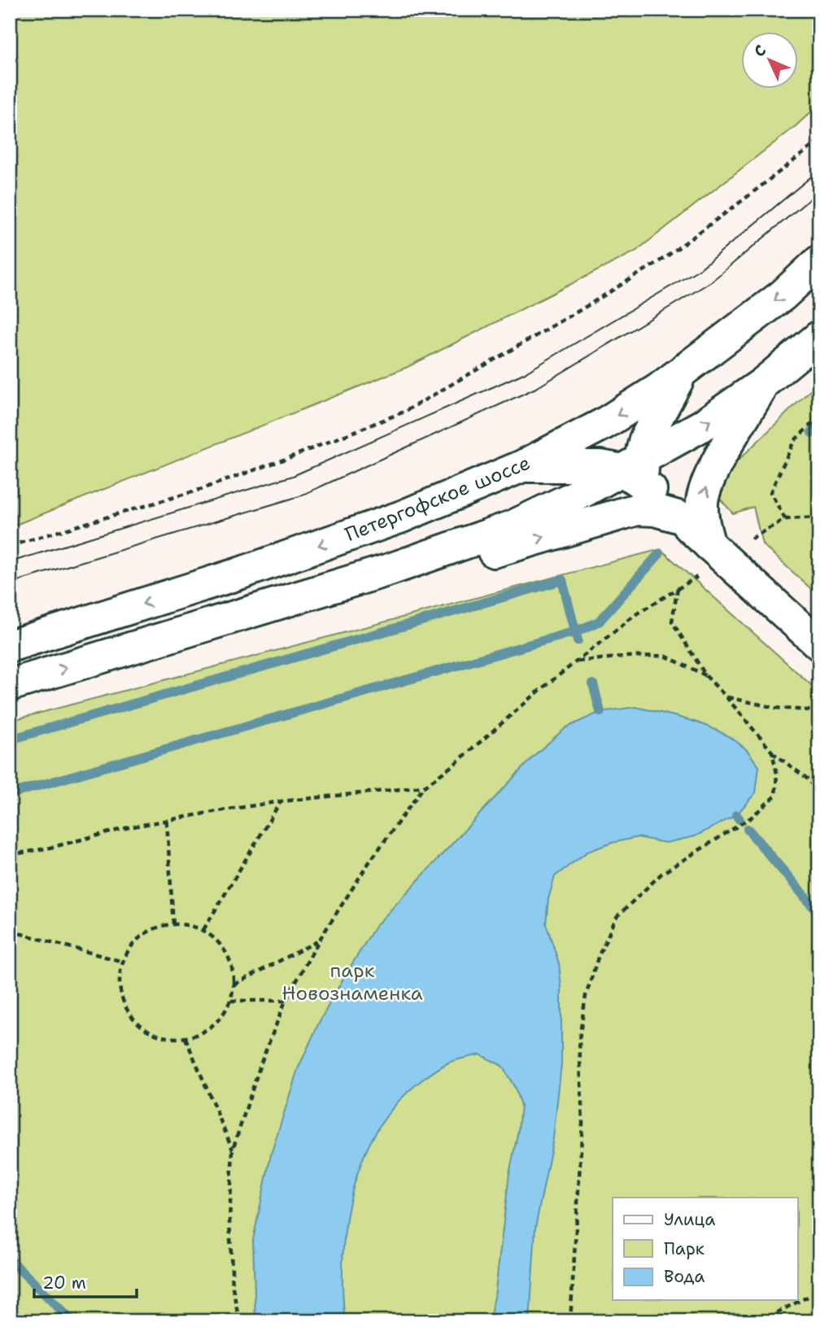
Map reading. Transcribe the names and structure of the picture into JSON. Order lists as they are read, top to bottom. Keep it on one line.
{"streets":{"main road":["Петергофское шоссе"]},"parks":["парк Новознаменка"],"legend":["Улица","Парк","Вода"],"scale_bar":"20 m","north":"top left"}
